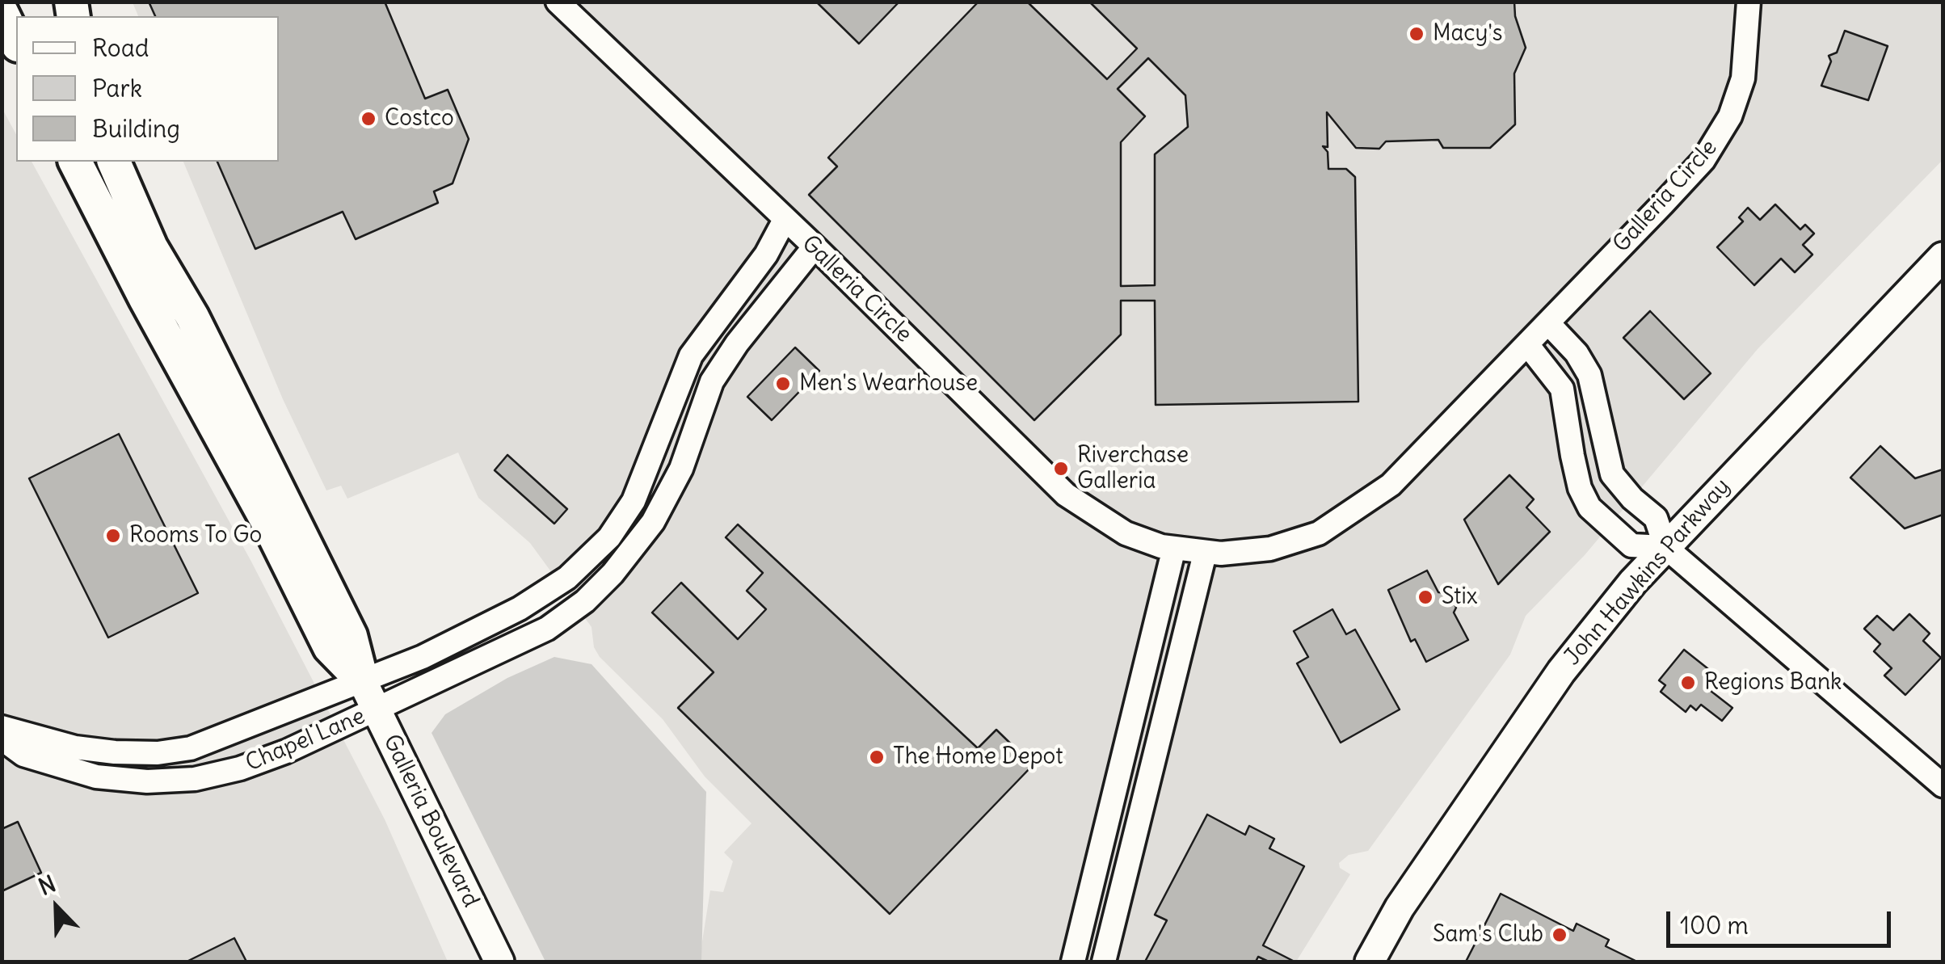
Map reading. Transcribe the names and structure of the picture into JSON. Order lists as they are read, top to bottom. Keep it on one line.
{"streets":{"main road":["John Hawkins Parkway","Galleria Boulevard"],"street":["Galleria Circle","Chapel Lane"]},"crossings":[["Galleria Circle","Chapel Lane"],["Chapel Lane","Galleria Boulevard"]],"places":["Macy's","Costco","Men's Wearhouse","Riverchase Galleria","Rooms To Go","Stix","Regions Bank","The Home Depot","Sam's Club"],"legend":["Road","Park","Building"],"scale_bar":"100 m","north":"top left"}
